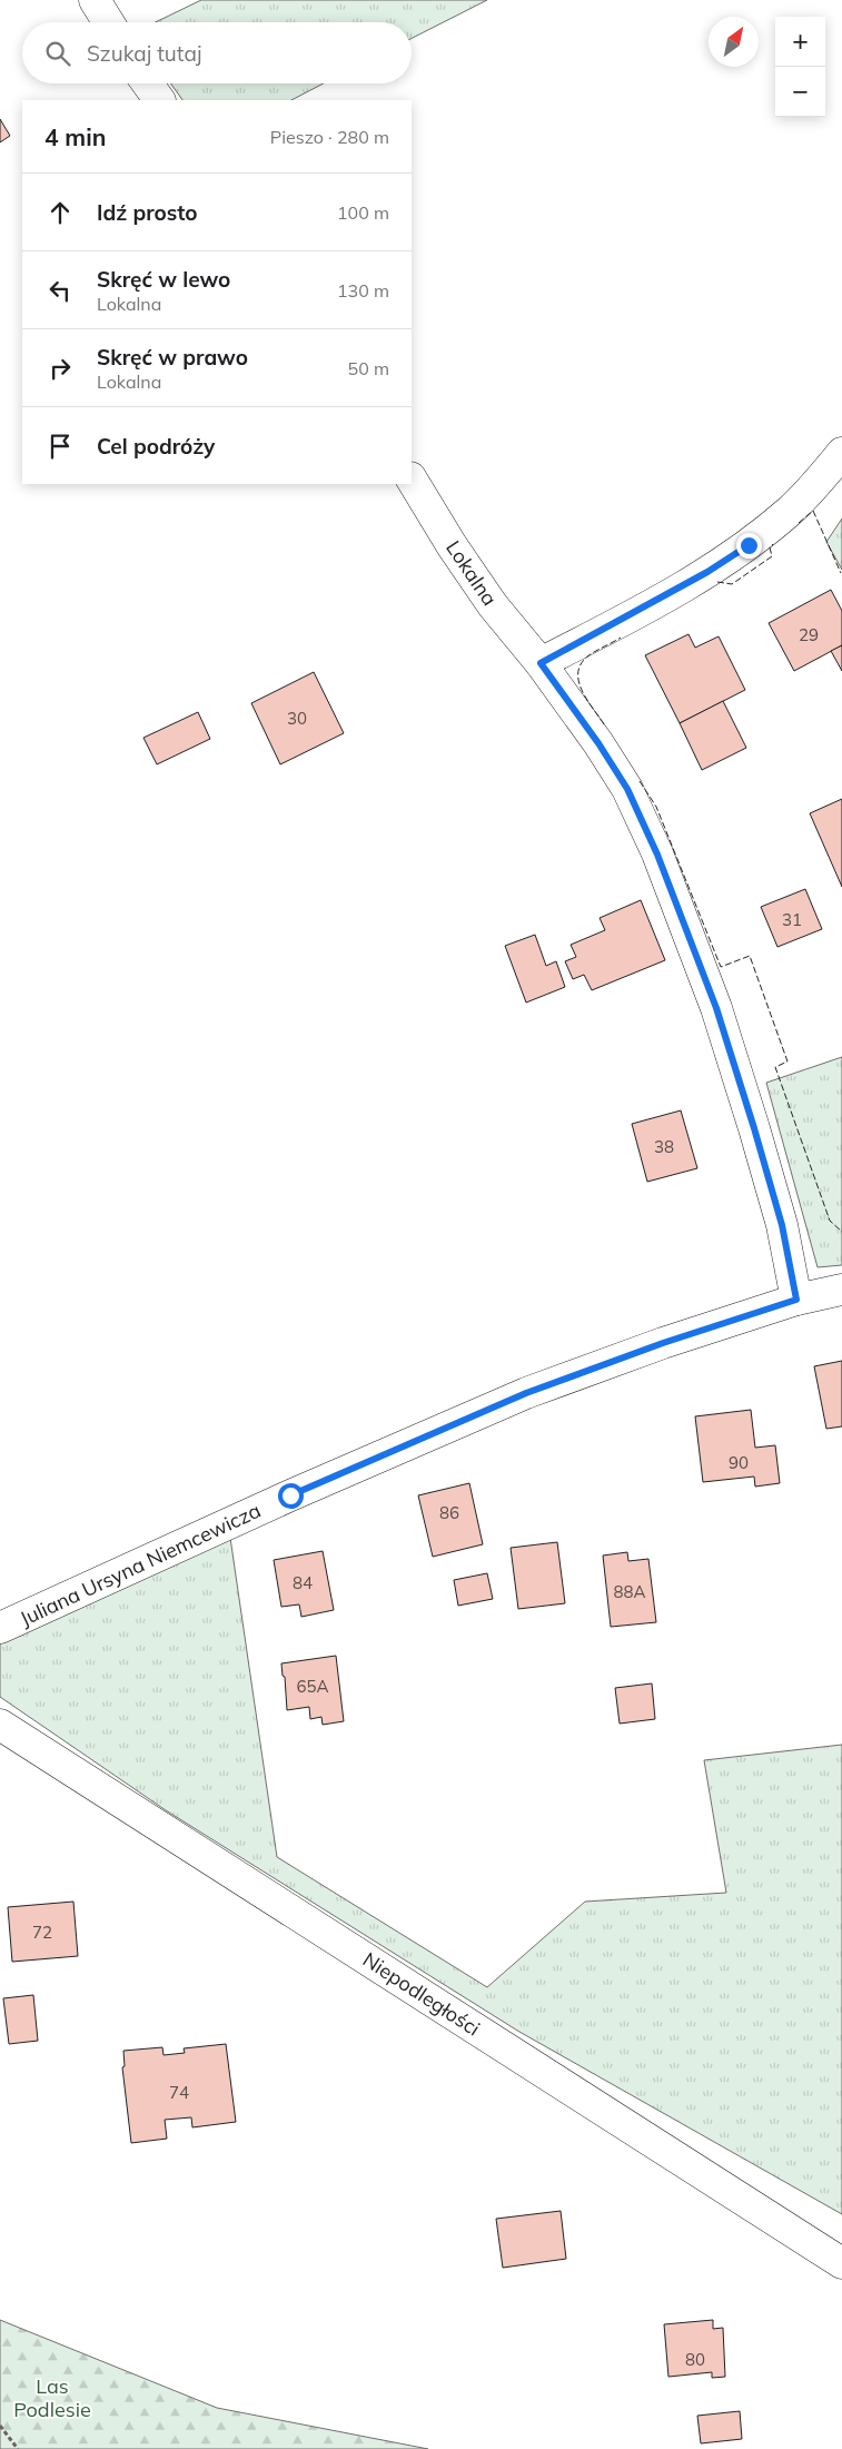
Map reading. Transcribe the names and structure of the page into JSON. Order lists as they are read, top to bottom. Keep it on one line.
{"streets":{"street":["Lokalna","Juliana Ursyna Niemcewicza","Niepodległości"]},"crossings":[["Lokalna","Juliana Ursyna Niemcewicza"]],"parks":["Las Podlesie"],"house_numbers":["29","30","31","38","90","86","84","88A","65A","72","74","80"],"north":"top right","page":{"map_buttons":["+","−"],"search":"Szukaj tutaj","heading":["4 min","Pieszo · 280 m"],"list":[["Idź prosto","100 m"],["Skręć w lewo","Lokalna","130 m"],["Skręć w prawo","Lokalna","50 m"],"Cel podróży"]}}
